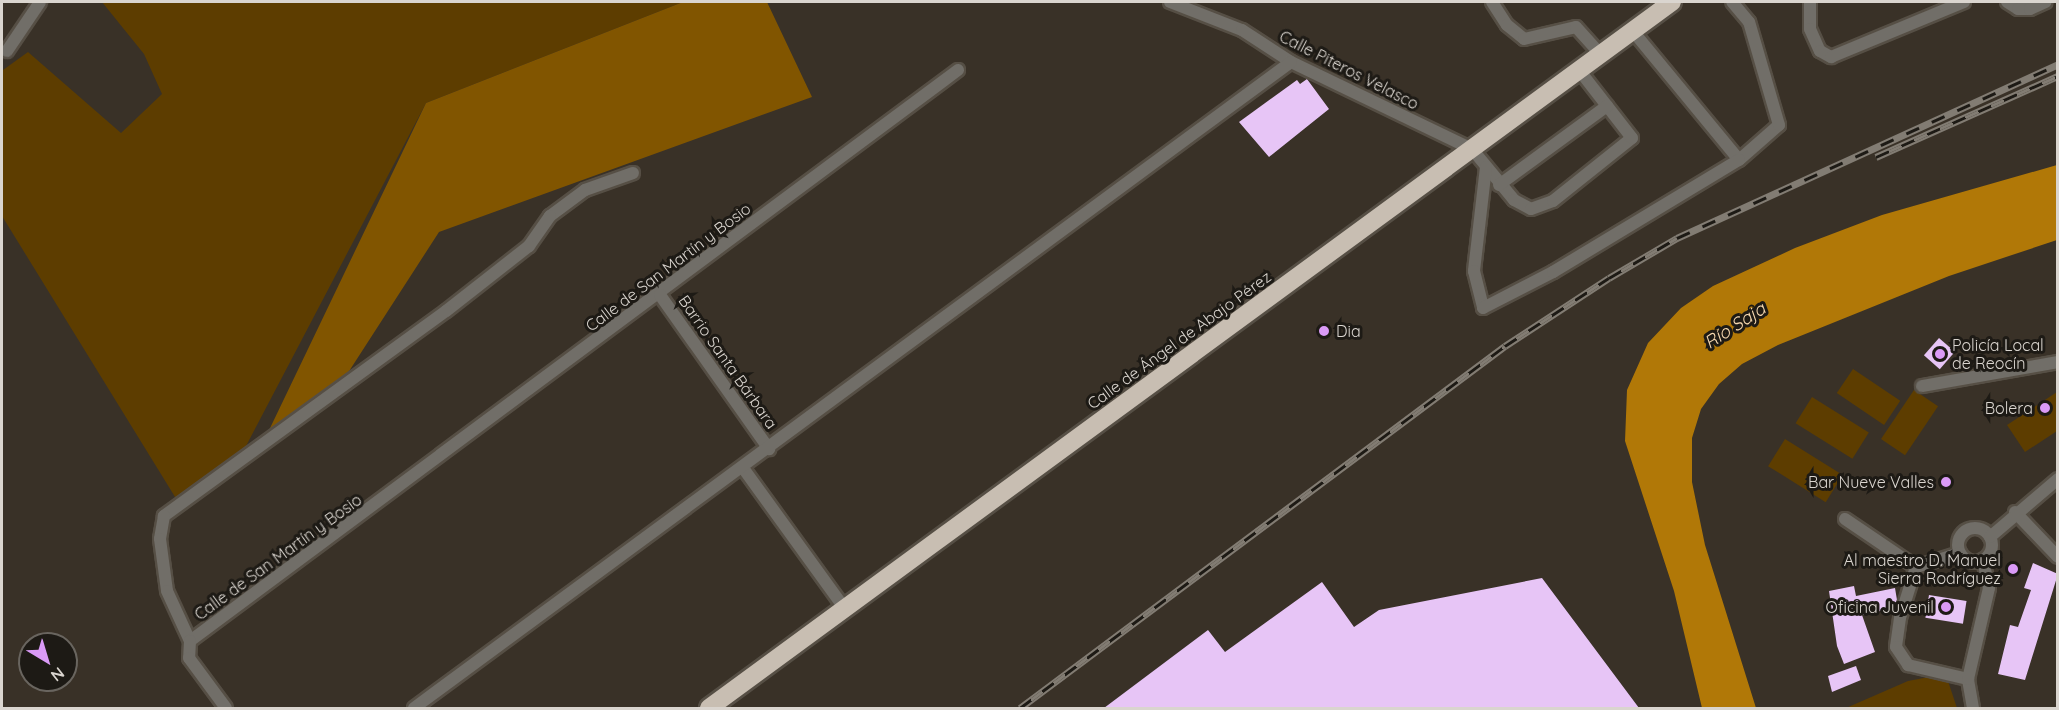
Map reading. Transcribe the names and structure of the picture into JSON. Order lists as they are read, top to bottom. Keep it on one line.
{"streets":{"highway":["Calle de Ángel de Abajo Pérez"],"street":["Calle Piteros Velasco","Calle de San Martín y Bosio","Barrio Santa Bárbara"]},"crossings":[["Calle Piteros Velasco","Calle de Ángel de Abajo Pérez"],["Calle de San Martín y Bosio","Barrio Santa Bárbara"]],"water":["Río Saja"],"places":["Dia","Policía Local de Reocín","Bolera","Bar Nueve Valles","Al maestro D. Manuel Sierra Rodríguez","Oficina Juvenil"],"north":"bottom right"}
